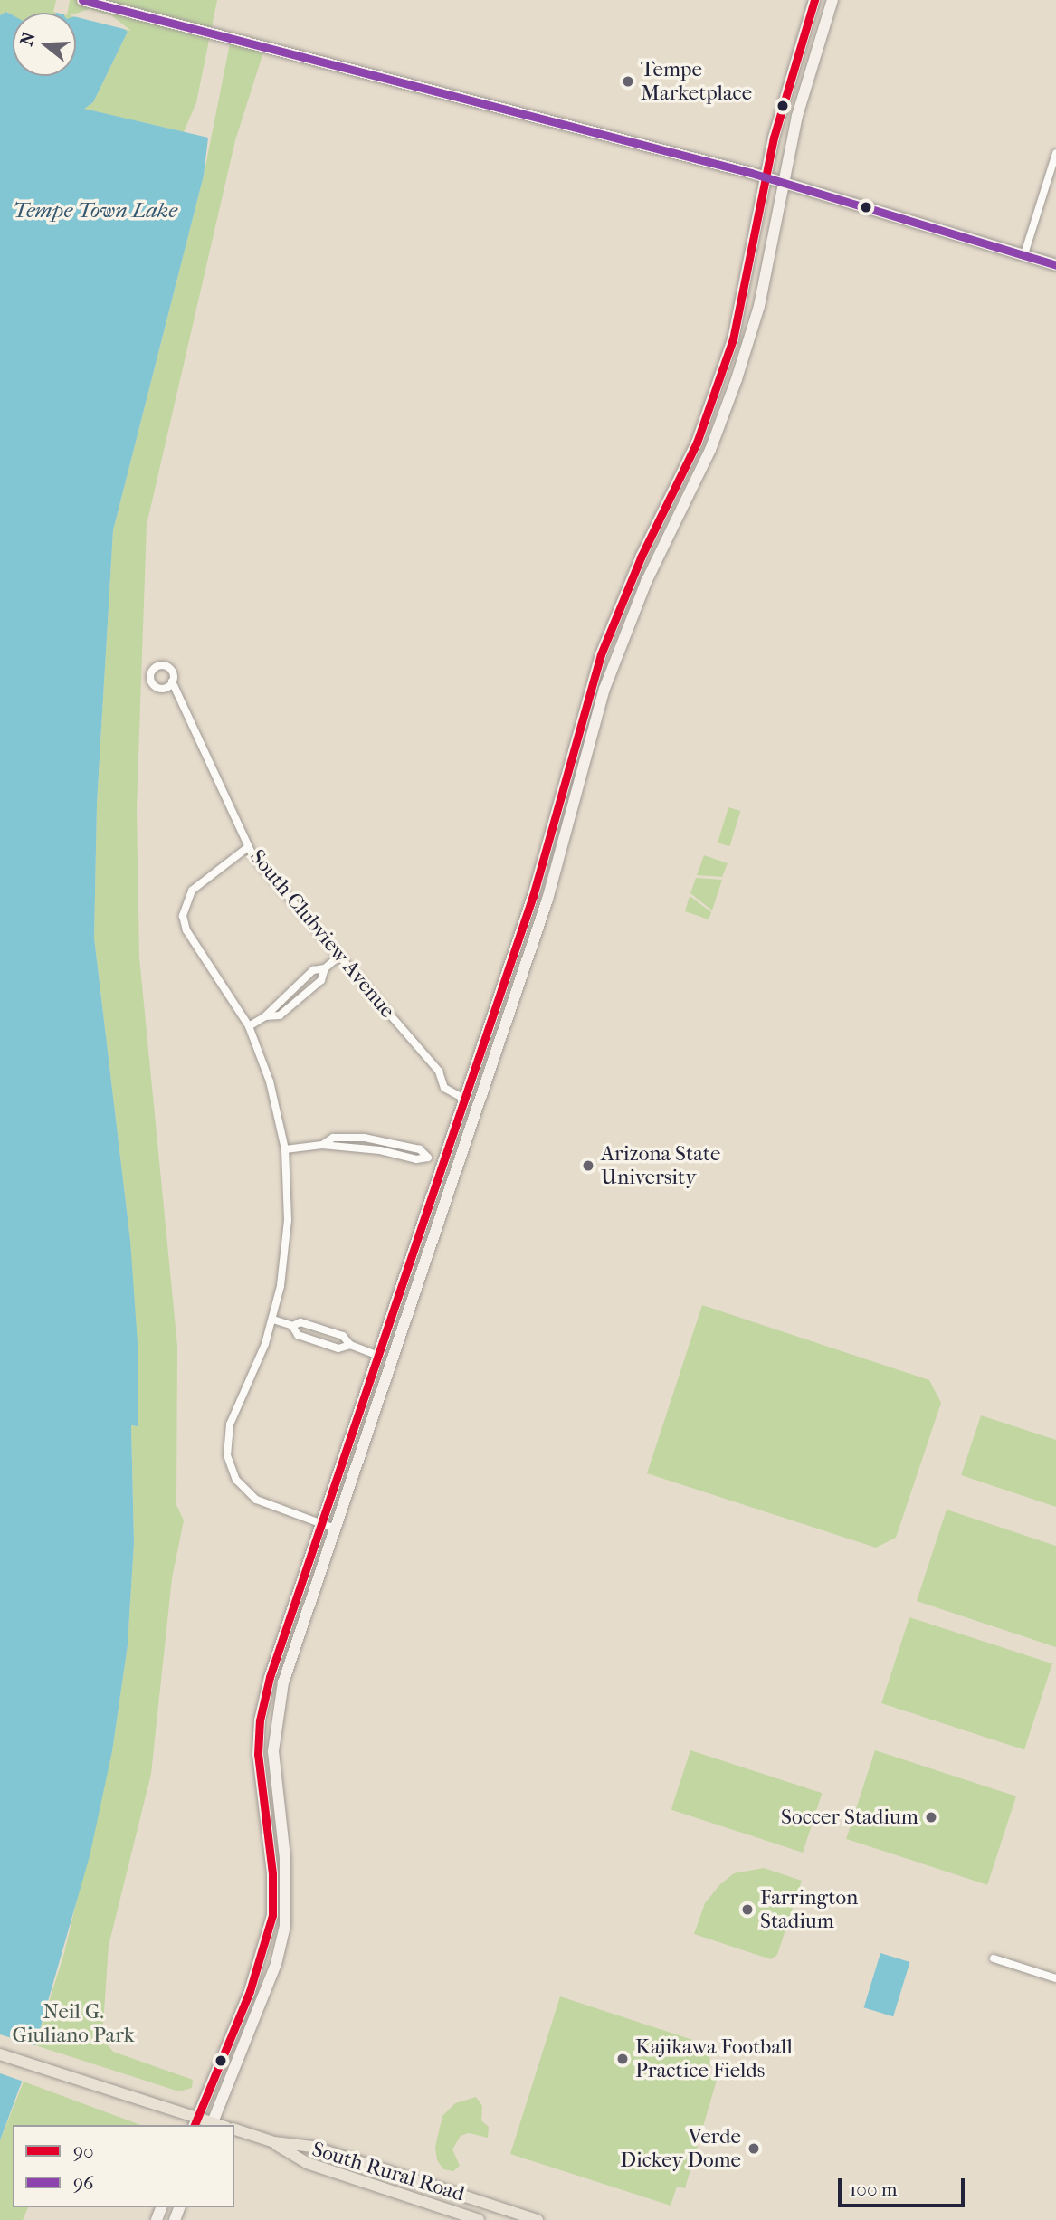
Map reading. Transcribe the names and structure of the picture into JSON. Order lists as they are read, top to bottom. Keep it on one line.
{"streets":{"main road":["South Rural Road"],"street":["South Clubview Avenue"]},"water":["Tempe Town Lake"],"parks":["Neil G. Giuliano Park"],"places":["Tempe Marketplace","Arizona State University","Soccer Stadium","Farrington Stadium","Kajikawa Football Practice Fields","Verde Dickey Dome"],"lines":["transit line 90","transit line 96"],"legend":["90","96"],"scale_bar":"100 m","north":"left"}
